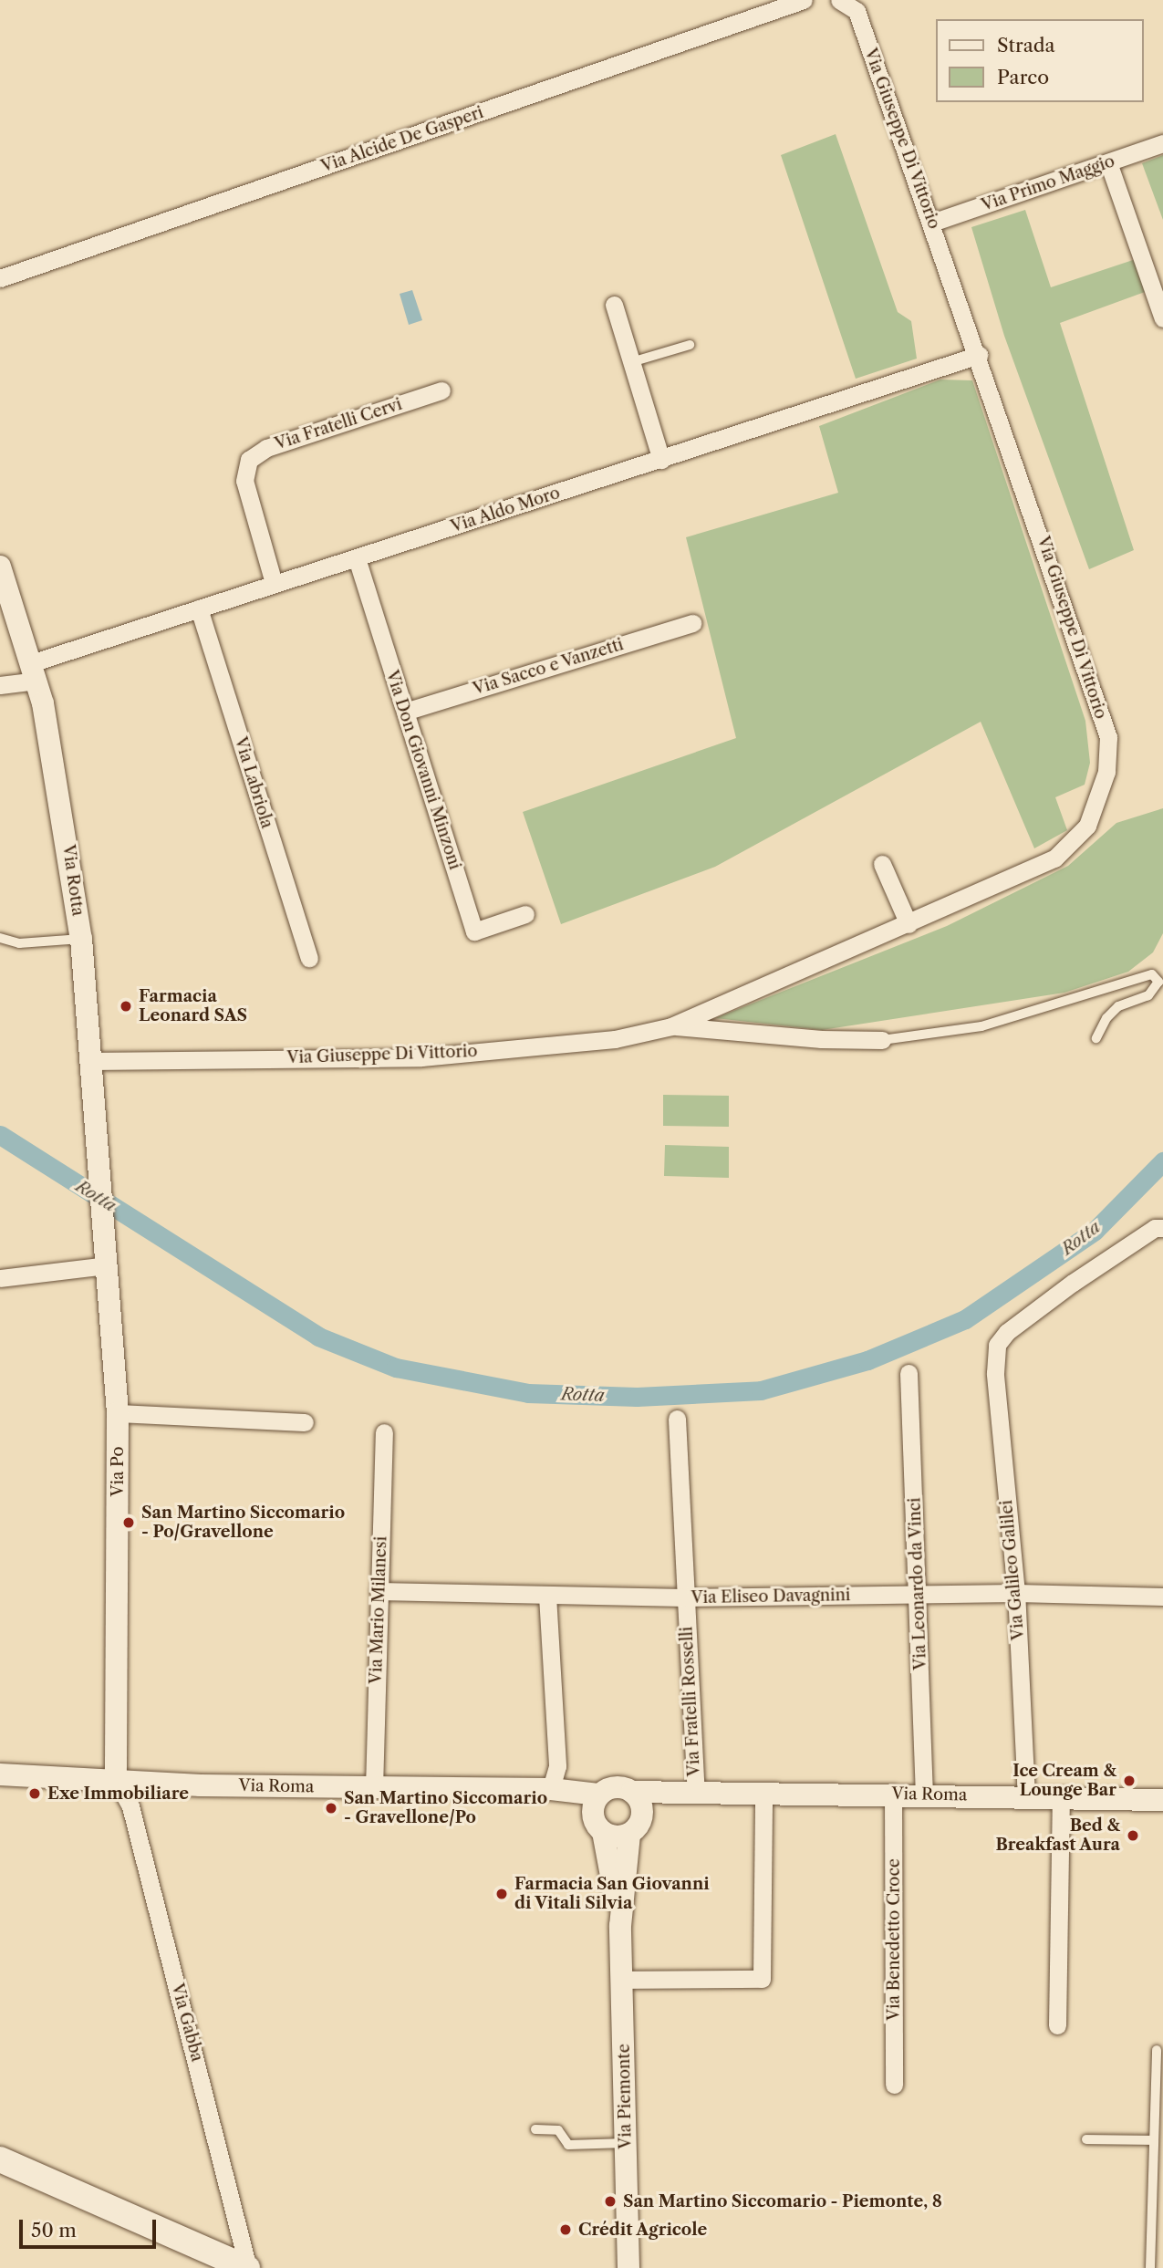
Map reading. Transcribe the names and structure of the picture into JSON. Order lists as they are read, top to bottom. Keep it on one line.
{"streets":{"street":["Via Giuseppe Di Vittorio","Via Alcide De Gasperi","Via Primo Maggio","Via Fratelli Cervi","Via Aldo Moro","Via Sacco e Vanzetti","Via Don Giovanni Minzoni","Via Labriola","Via Rotta","Via Po","Via Galileo Galilei","Via Leonardo da Vinci","Via Eliseo Davagnini","Via Mario Milanesi","Via Fratelli Rosselli","Via Roma","Via Benedetto Croce","Via Gabba","Via Piemonte"]},"crossings":[["Via Giuseppe Di Vittorio","Via Primo Maggio"],["Via Giuseppe Di Vittorio","Via Aldo Moro"],["Via Giuseppe Di Vittorio","Via Rotta"],["Via Fratelli Cervi","Via Aldo Moro"],["Via Aldo Moro","Via Don Giovanni Minzoni"],["Via Aldo Moro","Via Labriola"],["Via Aldo Moro","Via Rotta"],["Via Sacco e Vanzetti","Via Don Giovanni Minzoni"],["Via Rotta","Via Po"],["Via Po","Via Roma"],["Via Po","Via Gabba"],["Via Galileo Galilei","Via Eliseo Davagnini"],["Via Galileo Galilei","Via Roma"],["Via Leonardo da Vinci","Via Eliseo Davagnini"],["Via Leonardo da Vinci","Via Roma"],["Via Eliseo Davagnini","Via Mario Milanesi"],["Via Eliseo Davagnini","Via Fratelli Rosselli"],["Via Mario Milanesi","Via Roma"],["Via Fratelli Rosselli","Via Roma"],["Via Roma","Via Benedetto Croce"],["Via Roma","Via Gabba"],["Via Roma","Via Piemonte"]],"water":["Rotta"],"places":["Farmacia Leonard SAS","San Martino Siccomario - Po/Gravellone","Ice Cream & Lounge Bar","Exe Immobiliare","San Martino Siccomario - Gravellone/Po","Bed & Breakfast Aura","Farmacia San Giovanni di Vitali Silvia","San Martino Siccomario - Piemonte, 8","Crédit Agricole"],"legend":["Strada","Parco"],"scale_bar":"50 m"}
